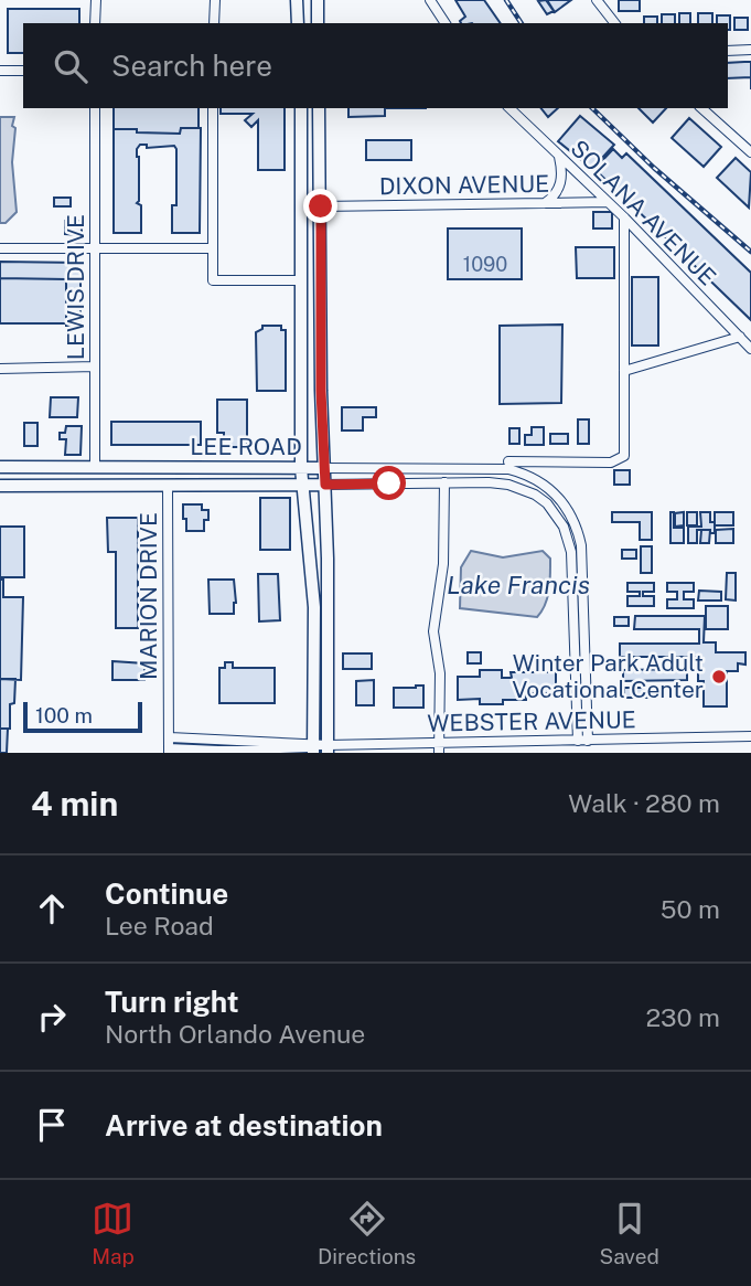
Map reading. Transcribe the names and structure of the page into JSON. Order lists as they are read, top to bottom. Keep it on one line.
{"streets":{"main road":["LEE ROAD"],"street":["DIXON AVENUE","SOLANA AVENUE","LEWIS DRIVE","MARION DRIVE","WEBSTER AVENUE"]},"crossings":[["DIXON AVENUE","SOLANA AVENUE"],["LEWIS DRIVE","LEE ROAD"],["LEE ROAD","MARION DRIVE"],["LEE ROAD","WEBSTER AVENUE"]],"water":["Lake Francis"],"places":["Winter Park Adult Vocational Center"],"house_numbers":["1090"],"scale_bar":"100 m","page":{"search":"Search here","scale":"100 m","heading":["4 min","Walk · 280 m"],"list":[["Continue","Lee Road","50 m"],["Turn right","North Orlando Avenue","230 m"],"Arrive at destination"],"nav":["Map","Directions","Saved"]}}
